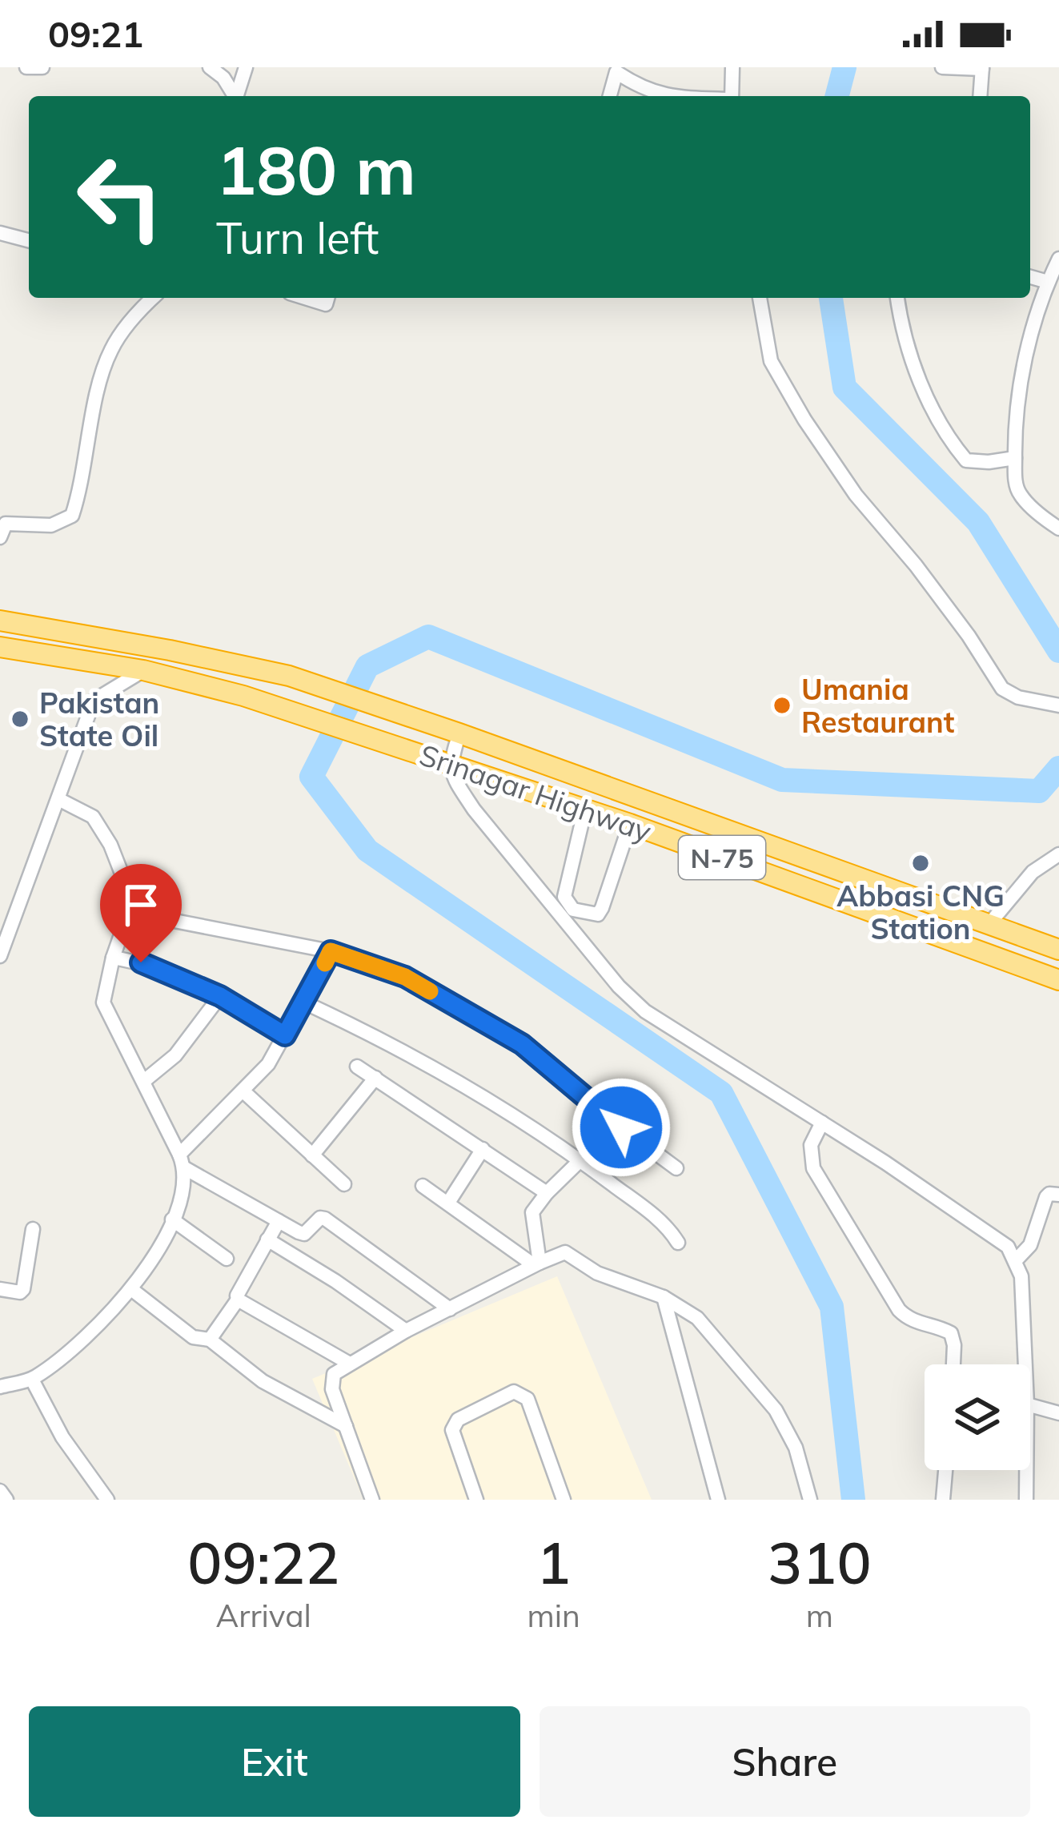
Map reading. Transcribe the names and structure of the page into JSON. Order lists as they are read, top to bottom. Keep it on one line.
{"streets":{"highway":["Srinagar Highway","N-75"]},"places":["Umania Restaurant","Pakistan State Oil","Abbasi CNG Station"],"page":{"status":"09:21","turn":["180 m","Turn left"],"eta":["09:22","Arrival","1","min","310","m"],"buttons":["Exit","Share"]}}
